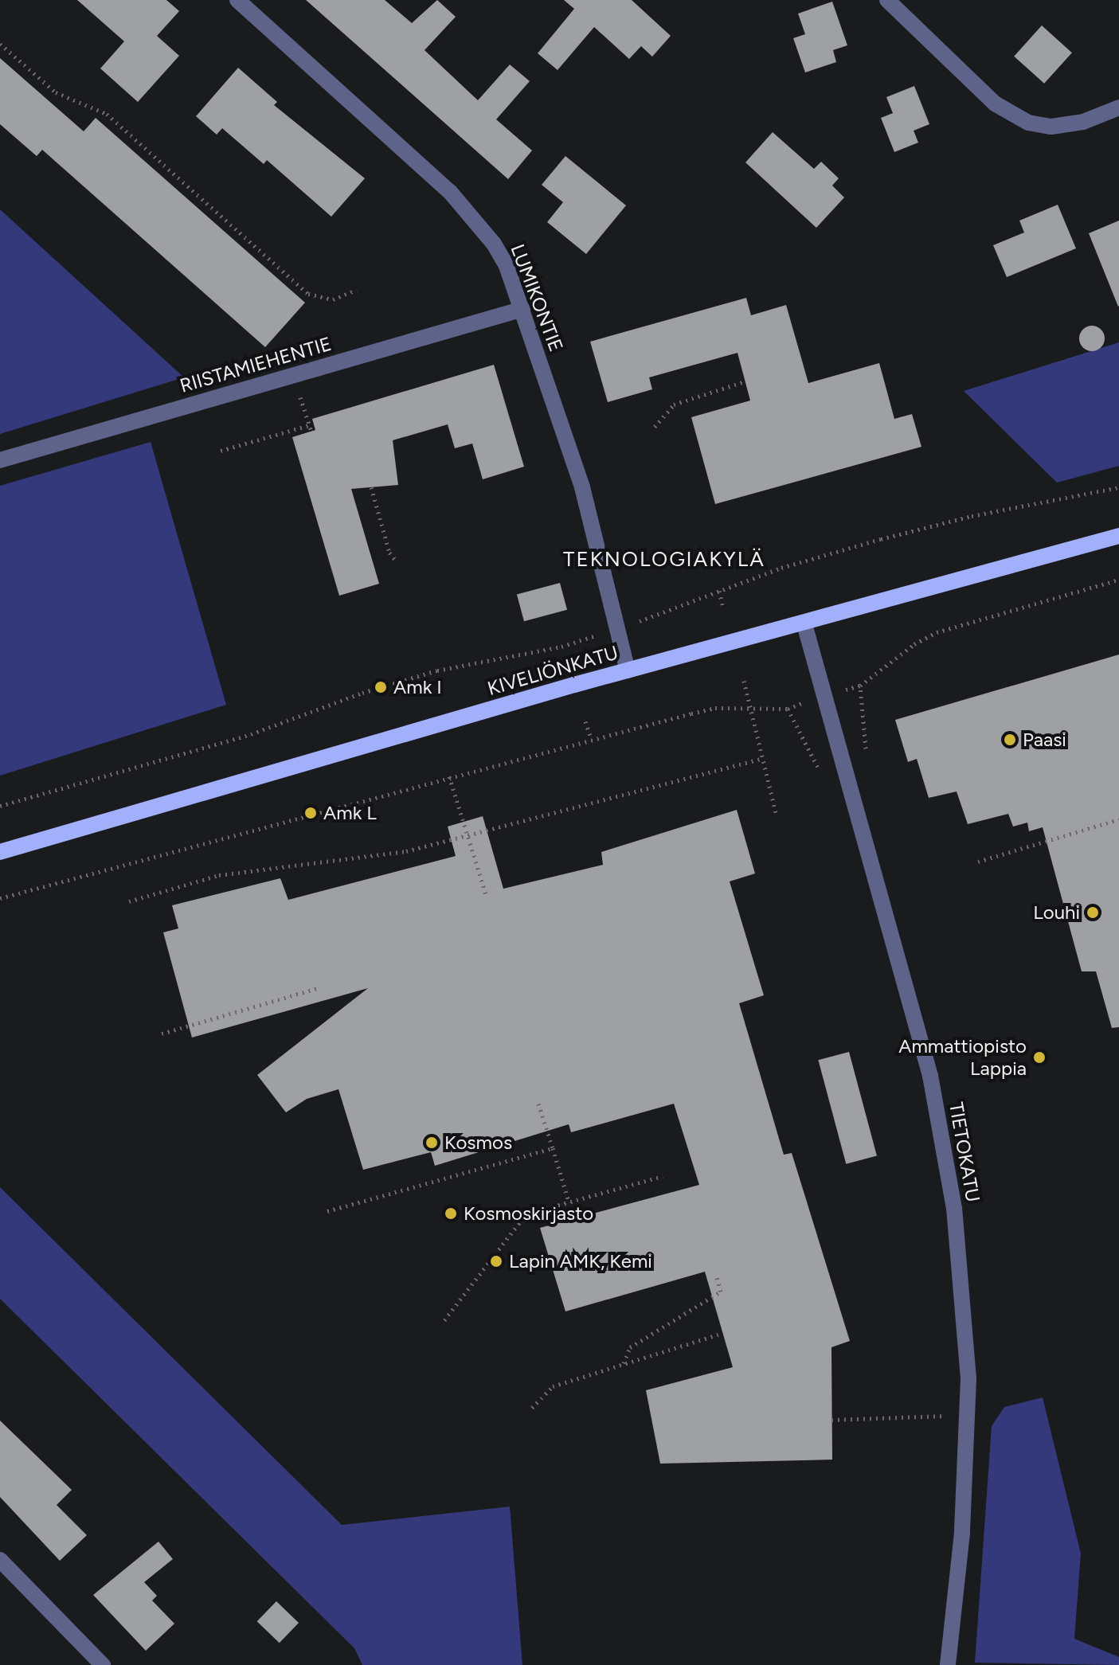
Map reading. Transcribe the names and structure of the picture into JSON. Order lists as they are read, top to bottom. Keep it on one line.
{"streets":{"main road":["KIVELIÖNKATU"],"street":["LUMIKONTIE","RIISTAMIEHENTIE","TIETOKATU"]},"crossings":[["LUMIKONTIE","RIISTAMIEHENTIE"],["LUMIKONTIE","KIVELIÖNKATU"],["KIVELIÖNKATU","TIETOKATU"]],"districts":["TEKNOLOGIAKYLÄ"],"places":["Amk I","Paasi","Amk L","Louhi","Ammattiopisto Lappia","Kosmos","Kosmoskirjasto","Lapin AMK, Kemi"]}
